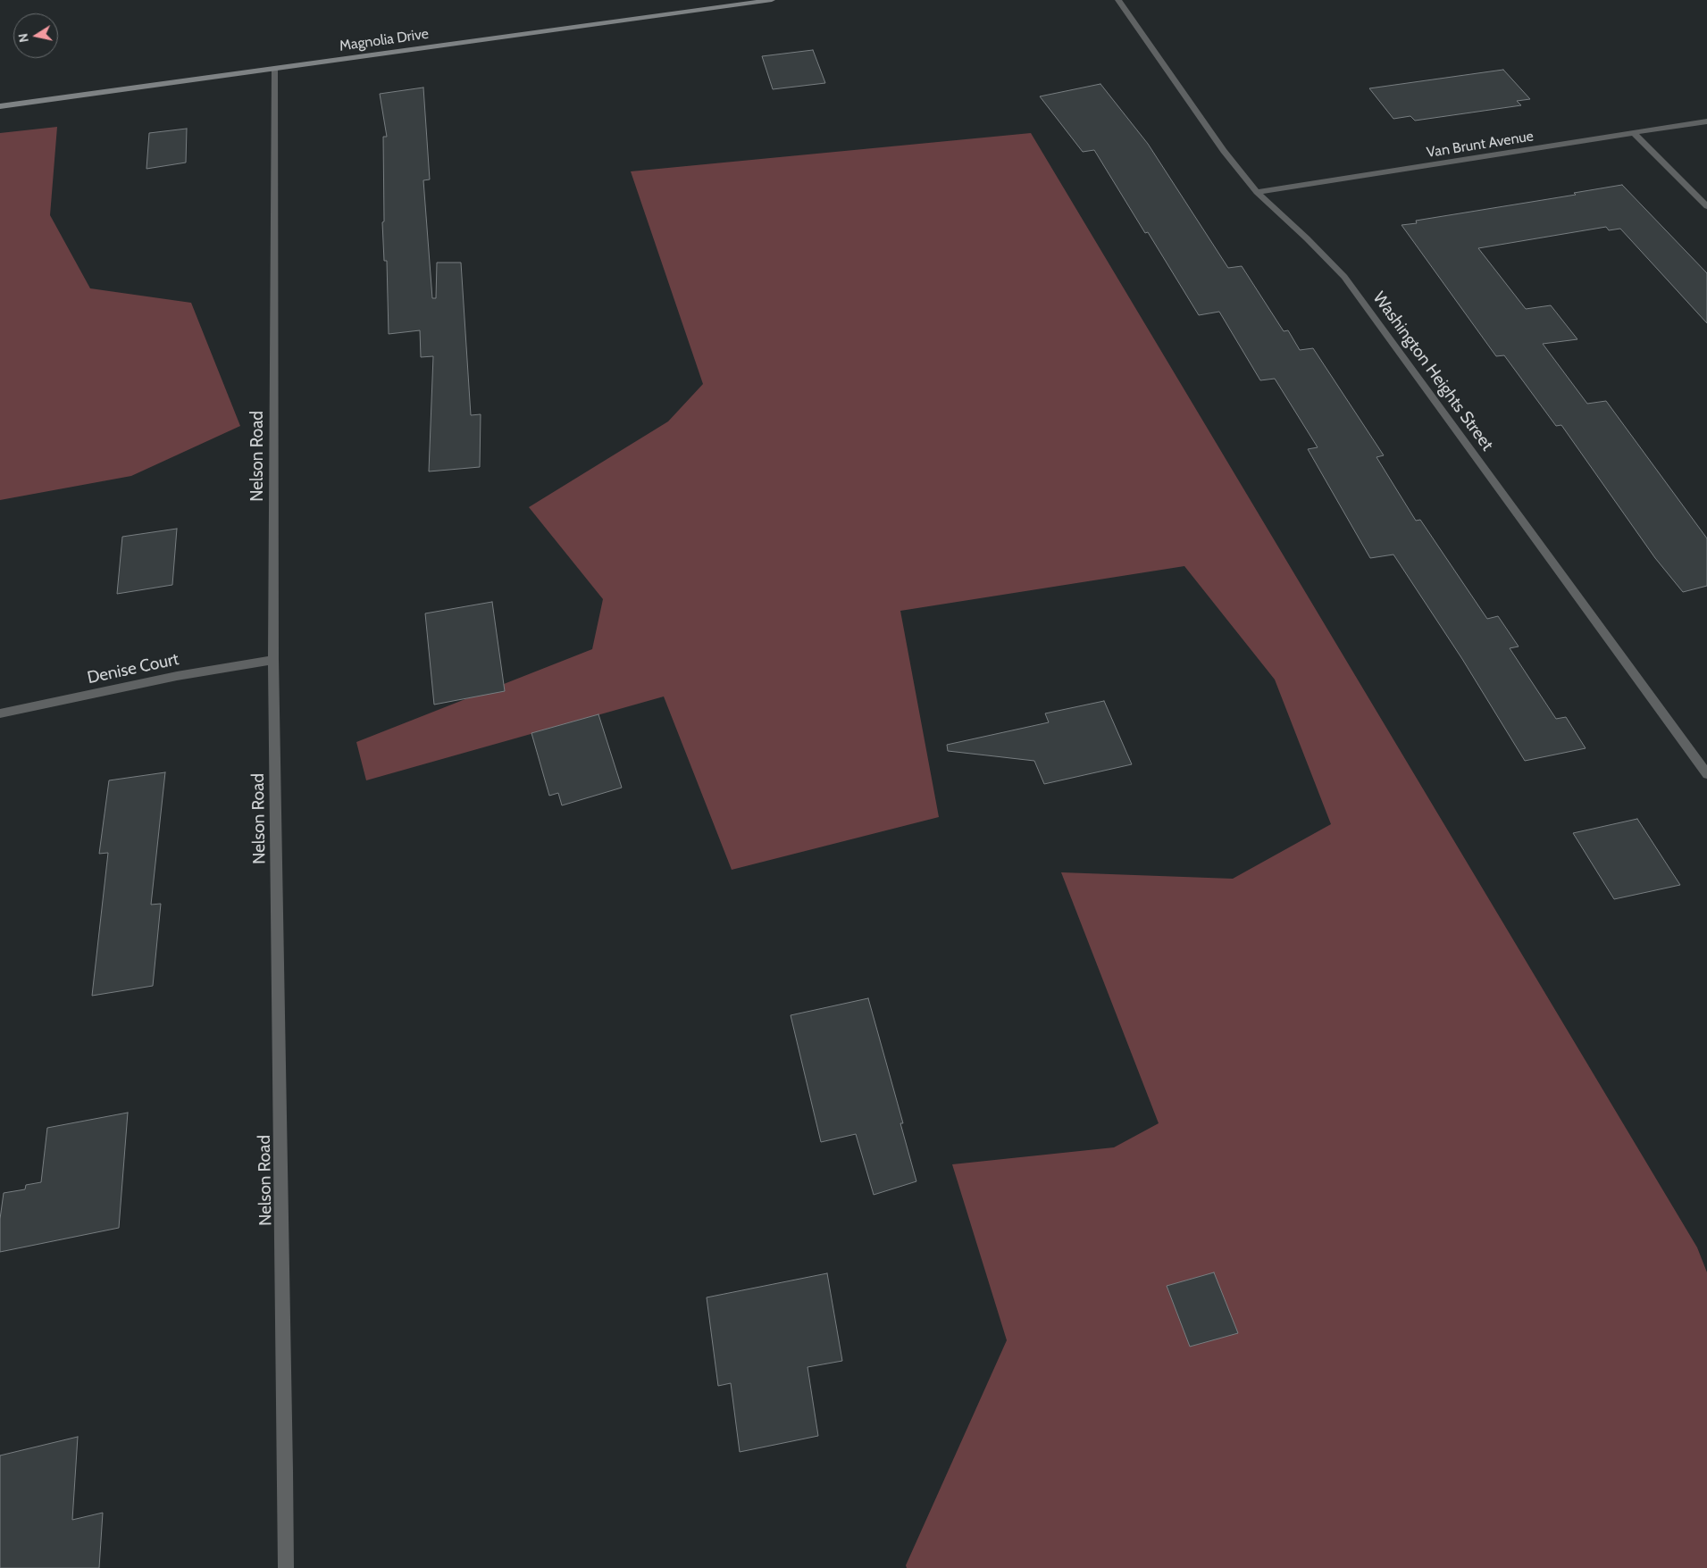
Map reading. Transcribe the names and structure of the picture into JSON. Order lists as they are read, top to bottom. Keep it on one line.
{"streets":{"street":["Magnolia Drive","Van Brunt Avenue","Washington Heights Street","Nelson Road","Denise Court"]},"crossings":[["Magnolia Drive","Nelson Road"],["Van Brunt Avenue","Washington Heights Street"],["Nelson Road","Denise Court"]],"north":"left"}
